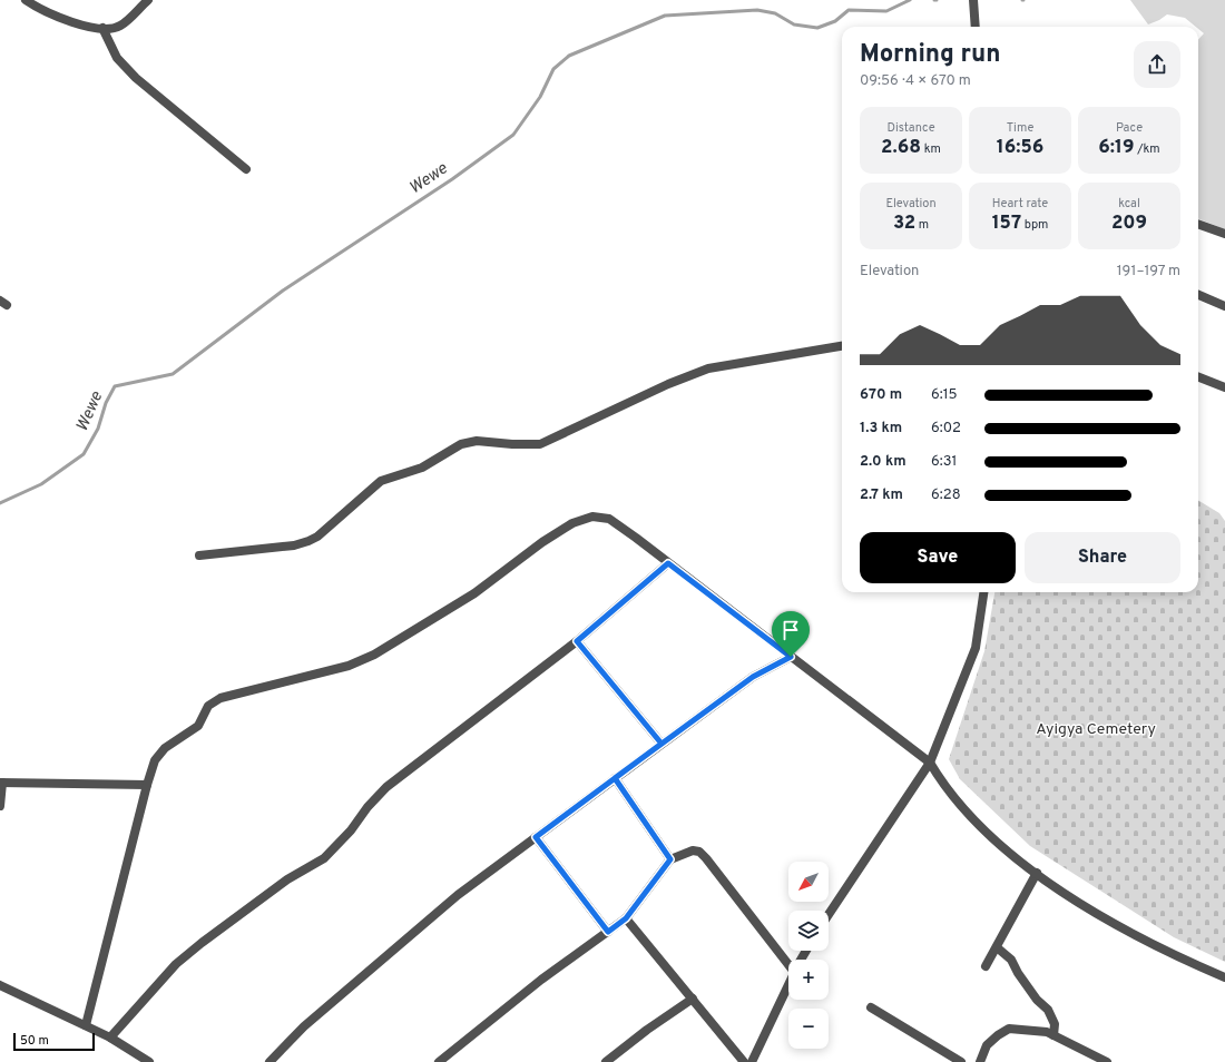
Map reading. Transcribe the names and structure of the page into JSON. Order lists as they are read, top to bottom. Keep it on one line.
{"water":["Wewe"],"parks":["Ayigya Cemetery"],"scale_bar":"50 m","north":"bottom left","page":{"heading":["Morning run","09:56 · 4 × 670 m"],"stats":[["Distance","2.68 km"],["Time","16:56"],["Pace","6:19 /km"],["Elevation","32 m"],["Heart rate","157 bpm"],["kcal","209"]],"chart":["Elevation","191–197 m"],"list":[{"name":"670 m","note":"6:15"},{"name":"1.3 km","note":"6:02"},{"name":"2.0 km","note":"6:31"},{"name":"2.7 km","note":"6:28"}],"buttons":["Save","Share"],"map_buttons":["+","−"],"scale":"50 m"}}
